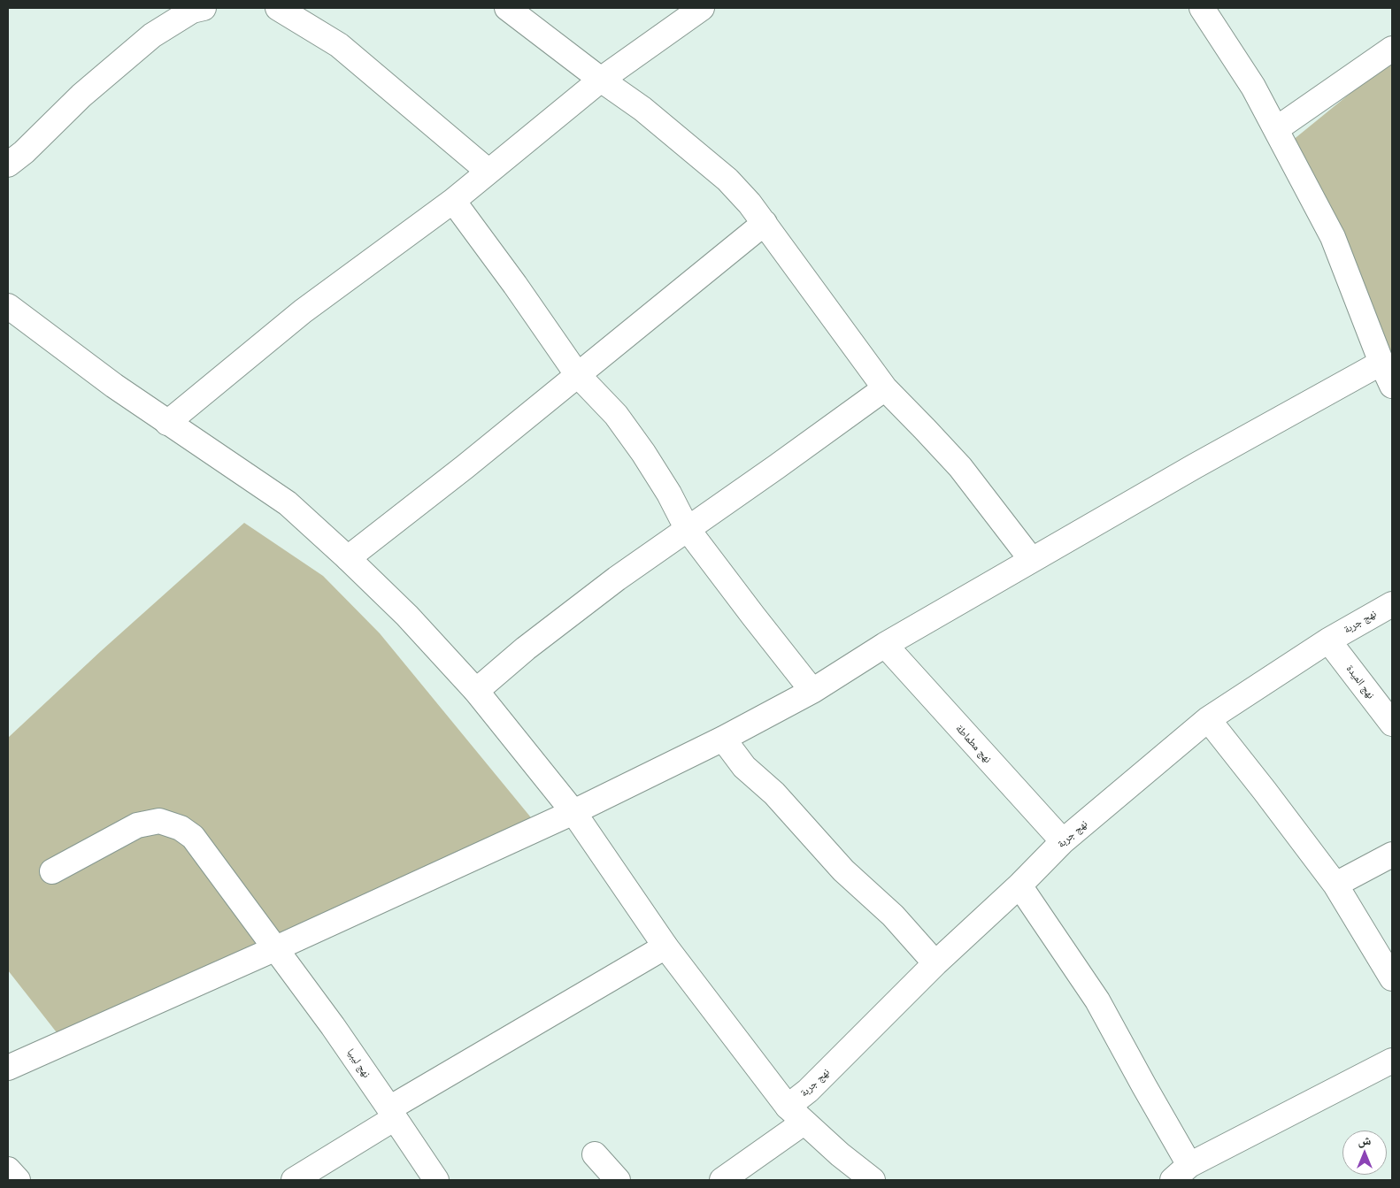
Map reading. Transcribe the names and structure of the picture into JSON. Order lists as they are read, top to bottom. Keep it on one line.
{"streets":{"street":["نهج جربة","نهج الميدة","نهج مطماطة","نهج ليبيا"]},"crossings":[["نهج جربة","نهج الميدة"],["نهج جربة","نهج مطماطة"]],"north":"top"}
